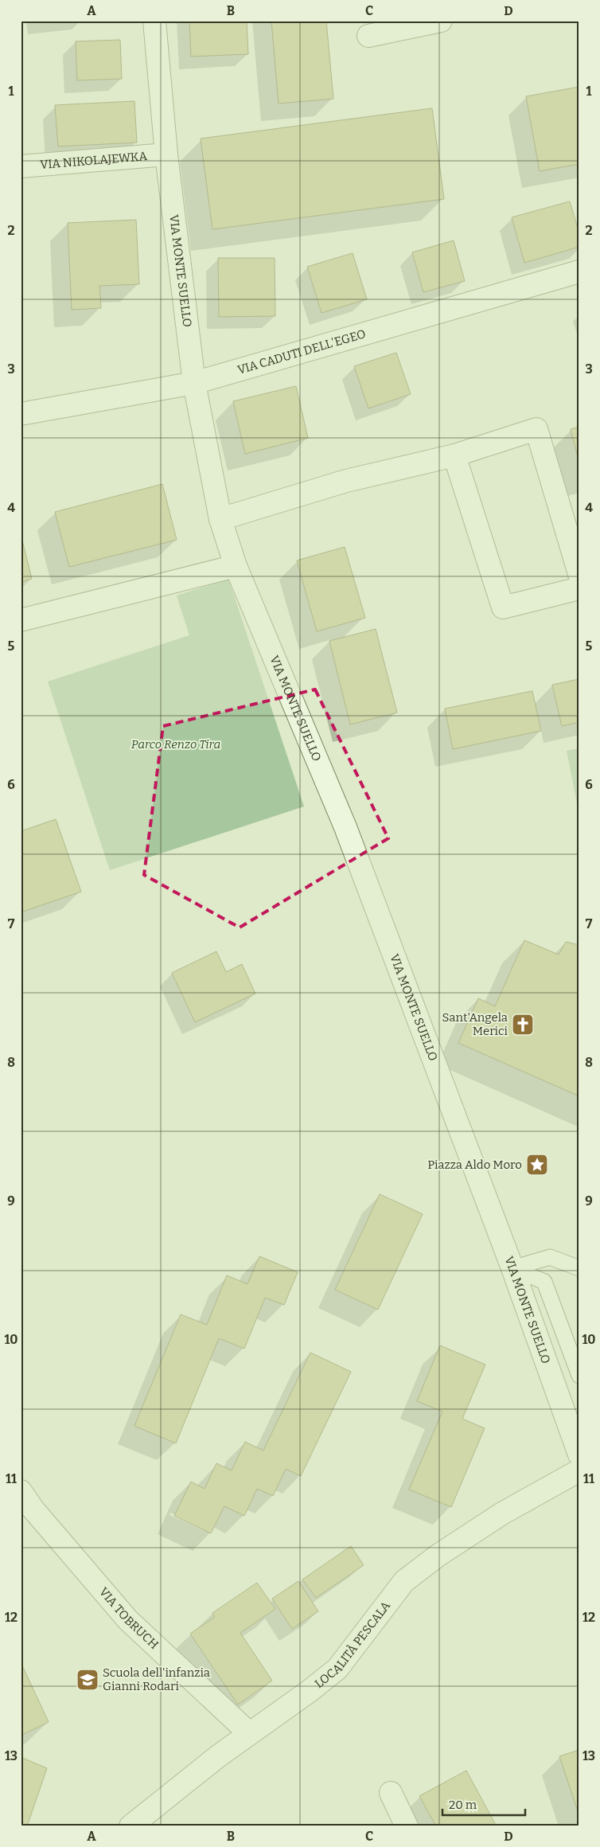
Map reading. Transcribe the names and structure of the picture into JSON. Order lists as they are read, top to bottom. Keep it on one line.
{"streets":{"street":["VIA NIKOLAJEWKA","VIA MONTE SUELLO","VIA CADUTI DELL'EGEO","VIA TOBRUCH","LOCALITÀ PESCALA"]},"crossings":[["VIA NIKOLAJEWKA","VIA MONTE SUELLO"],["VIA MONTE SUELLO","VIA CADUTI DELL'EGEO"],["VIA TOBRUCH","LOCALITÀ PESCALA"]],"parks":["Parco Renzo Tira"],"places":{"church":["Sant'Angela Merici"],"place":["Piazza Aldo Moro"],"school or university":["Scuola dell'infanzia Gianni Rodari"]},"scale_bar":"20 m","grid":{"columns":["A","B","C","D"],"rows":["1","2","3","4","5","6","7","8","9","10","11","12","13"]}}
